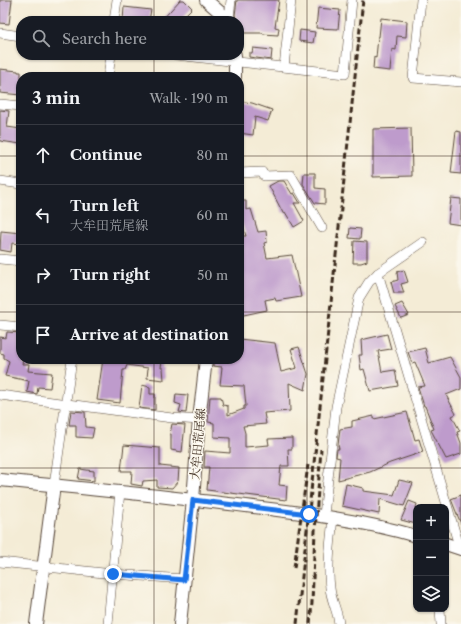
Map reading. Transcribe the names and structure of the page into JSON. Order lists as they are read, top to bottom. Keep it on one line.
{"streets":{"street":["大牟田荒尾線"]},"page":{"search":"Search here","heading":["3 min","Walk · 190 m"],"list":[["Continue","80 m"],["Turn left","大牟田荒尾線","60 m"],["Turn right","50 m"],"Arrive at destination"],"map_buttons":["+","−"]}}
